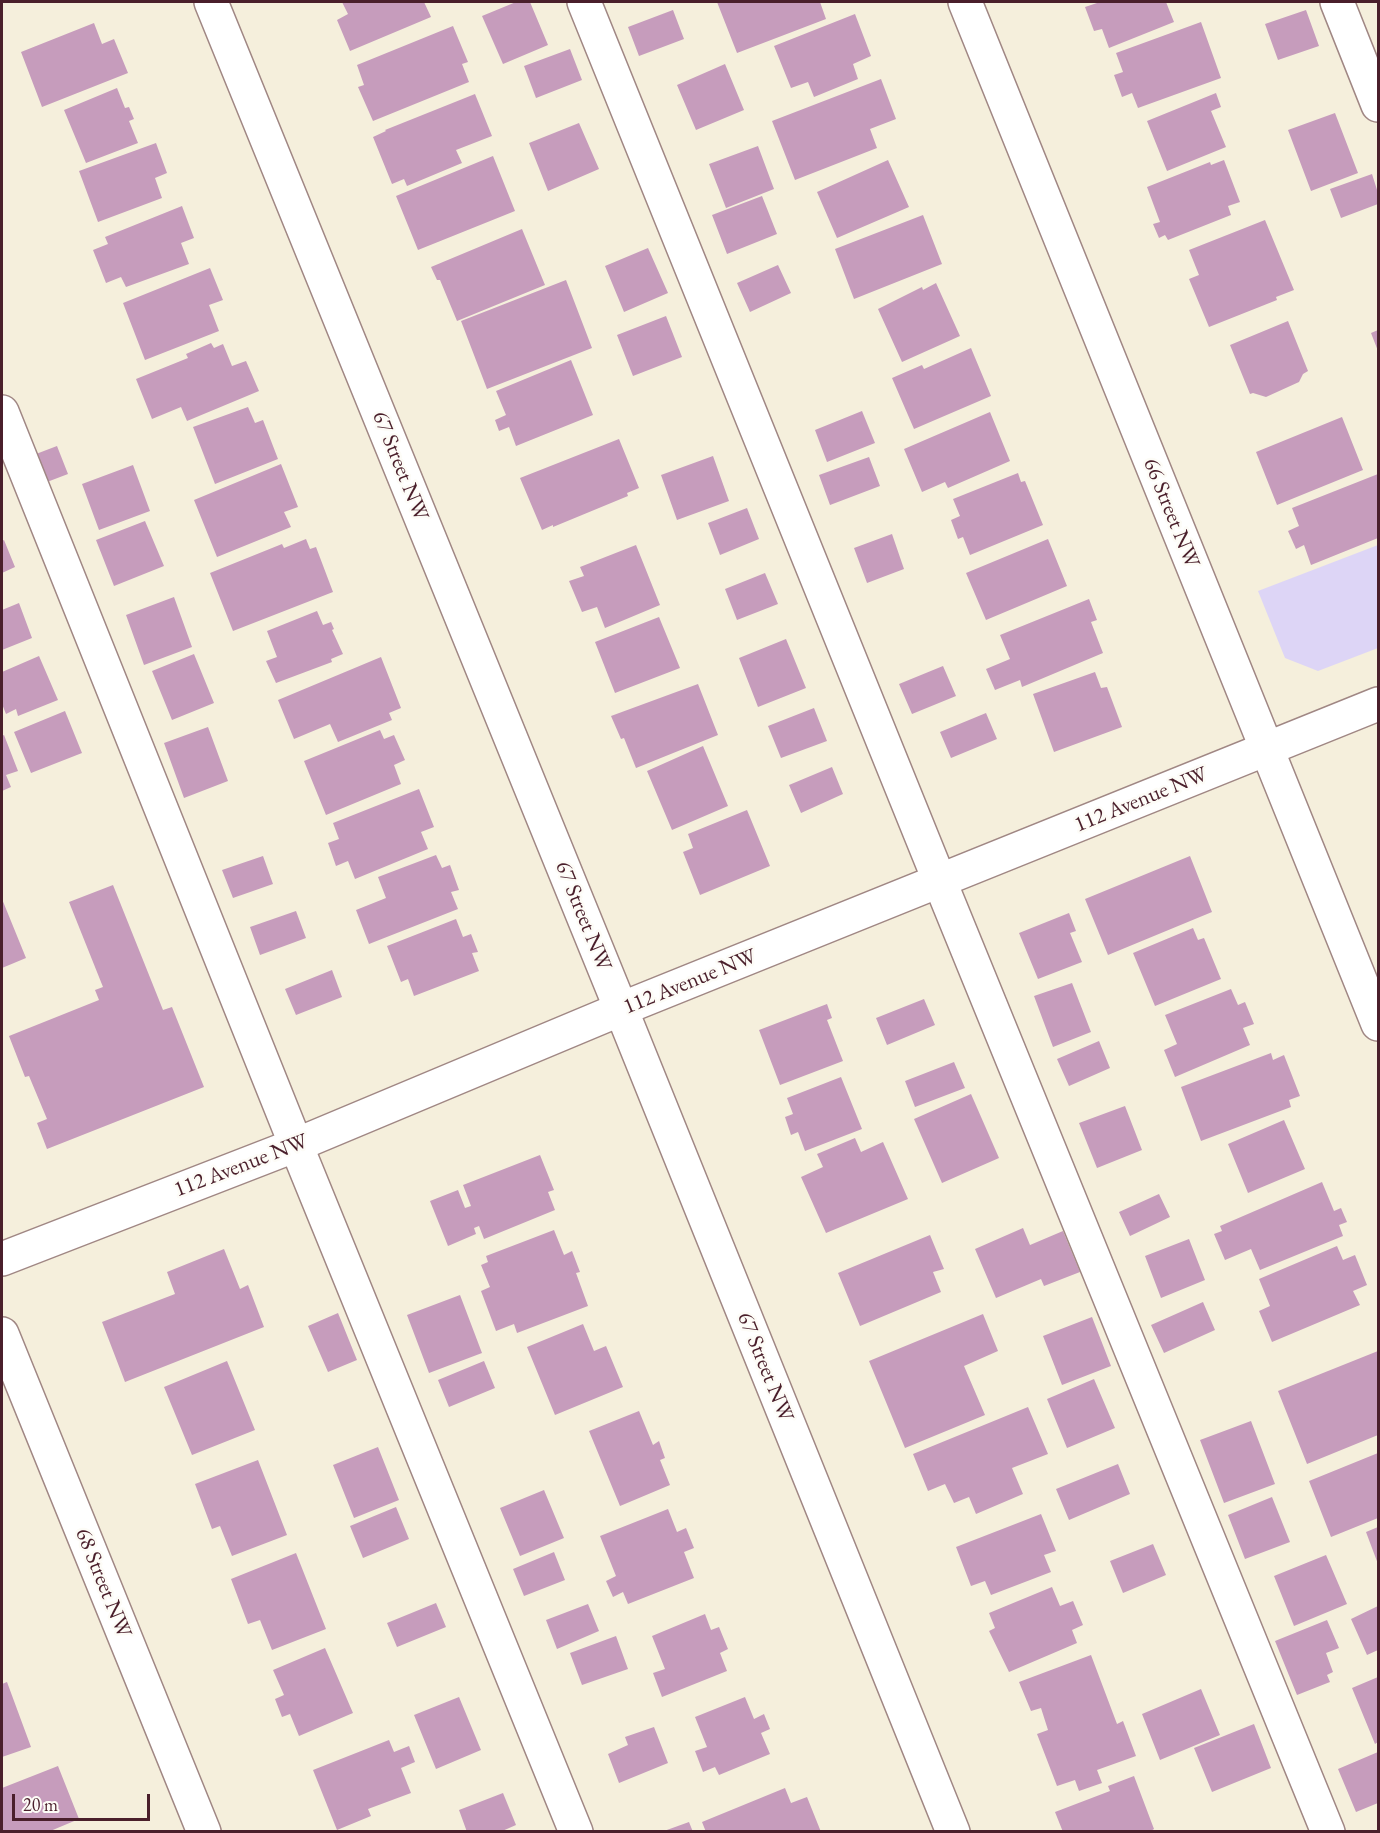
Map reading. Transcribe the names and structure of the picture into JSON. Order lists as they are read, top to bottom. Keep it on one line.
{"streets":{"street":["67 Street NW","66 Street NW","112 Avenue NW","68 Street NW"]},"crossings":[["67 Street NW","112 Avenue NW"],["66 Street NW","112 Avenue NW"]],"scale_bar":"20 m"}
